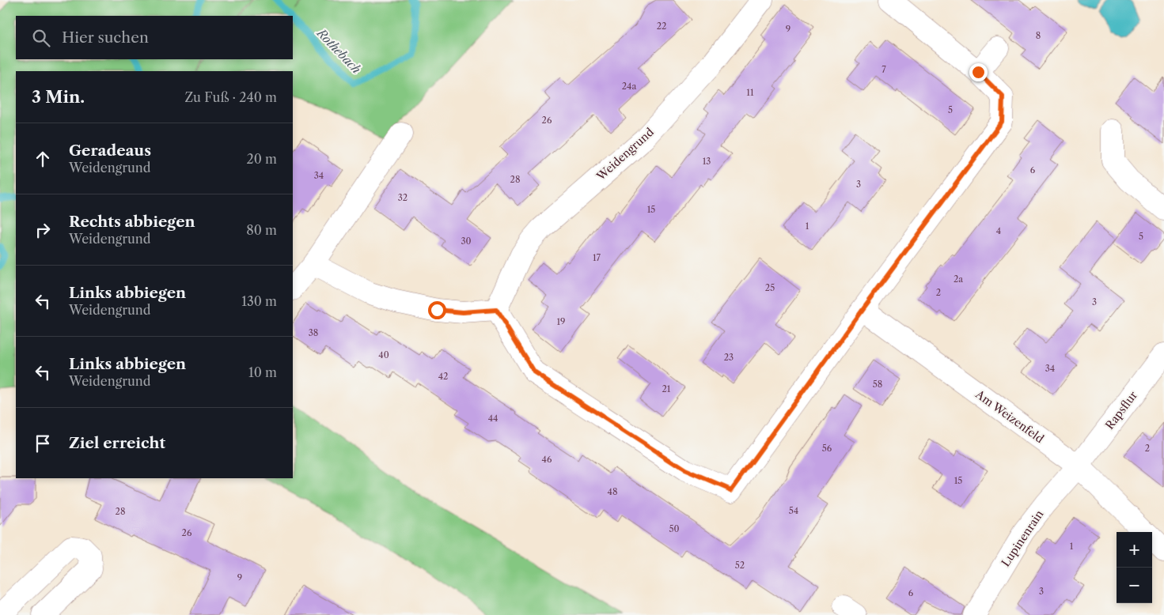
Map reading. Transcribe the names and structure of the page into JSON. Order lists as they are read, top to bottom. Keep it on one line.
{"streets":{"street":["Weidengrund","Rapsflur","Am Weizenfeld","Lupinenrain"]},"crossings":[["Rapsflur","Am Weizenfeld"],["Rapsflur","Lupinenrain"],["Am Weizenfeld","Lupinenrain"]],"water":["Rothebach"],"house_numbers":["22","9","8","7","24a","11","5","26","13","6","34","28","3","32","15","1","4","5","30","17","2a","25","2","3","19","38","40","23","34","42","58","21","44","56","2","46","15","48","54","28","50","26","1","52","9","3","6"],"page":{"search":"Hier suchen","heading":["3 Min.","Zu Fuß · 240 m"],"list":[["Geradeaus","Weidengrund","20 m"],["Rechts abbiegen","Weidengrund","80 m"],["Links abbiegen","Weidengrund","130 m"],["Links abbiegen","Weidengrund","10 m"],"Ziel erreicht"],"map_buttons":["+","−"]}}
